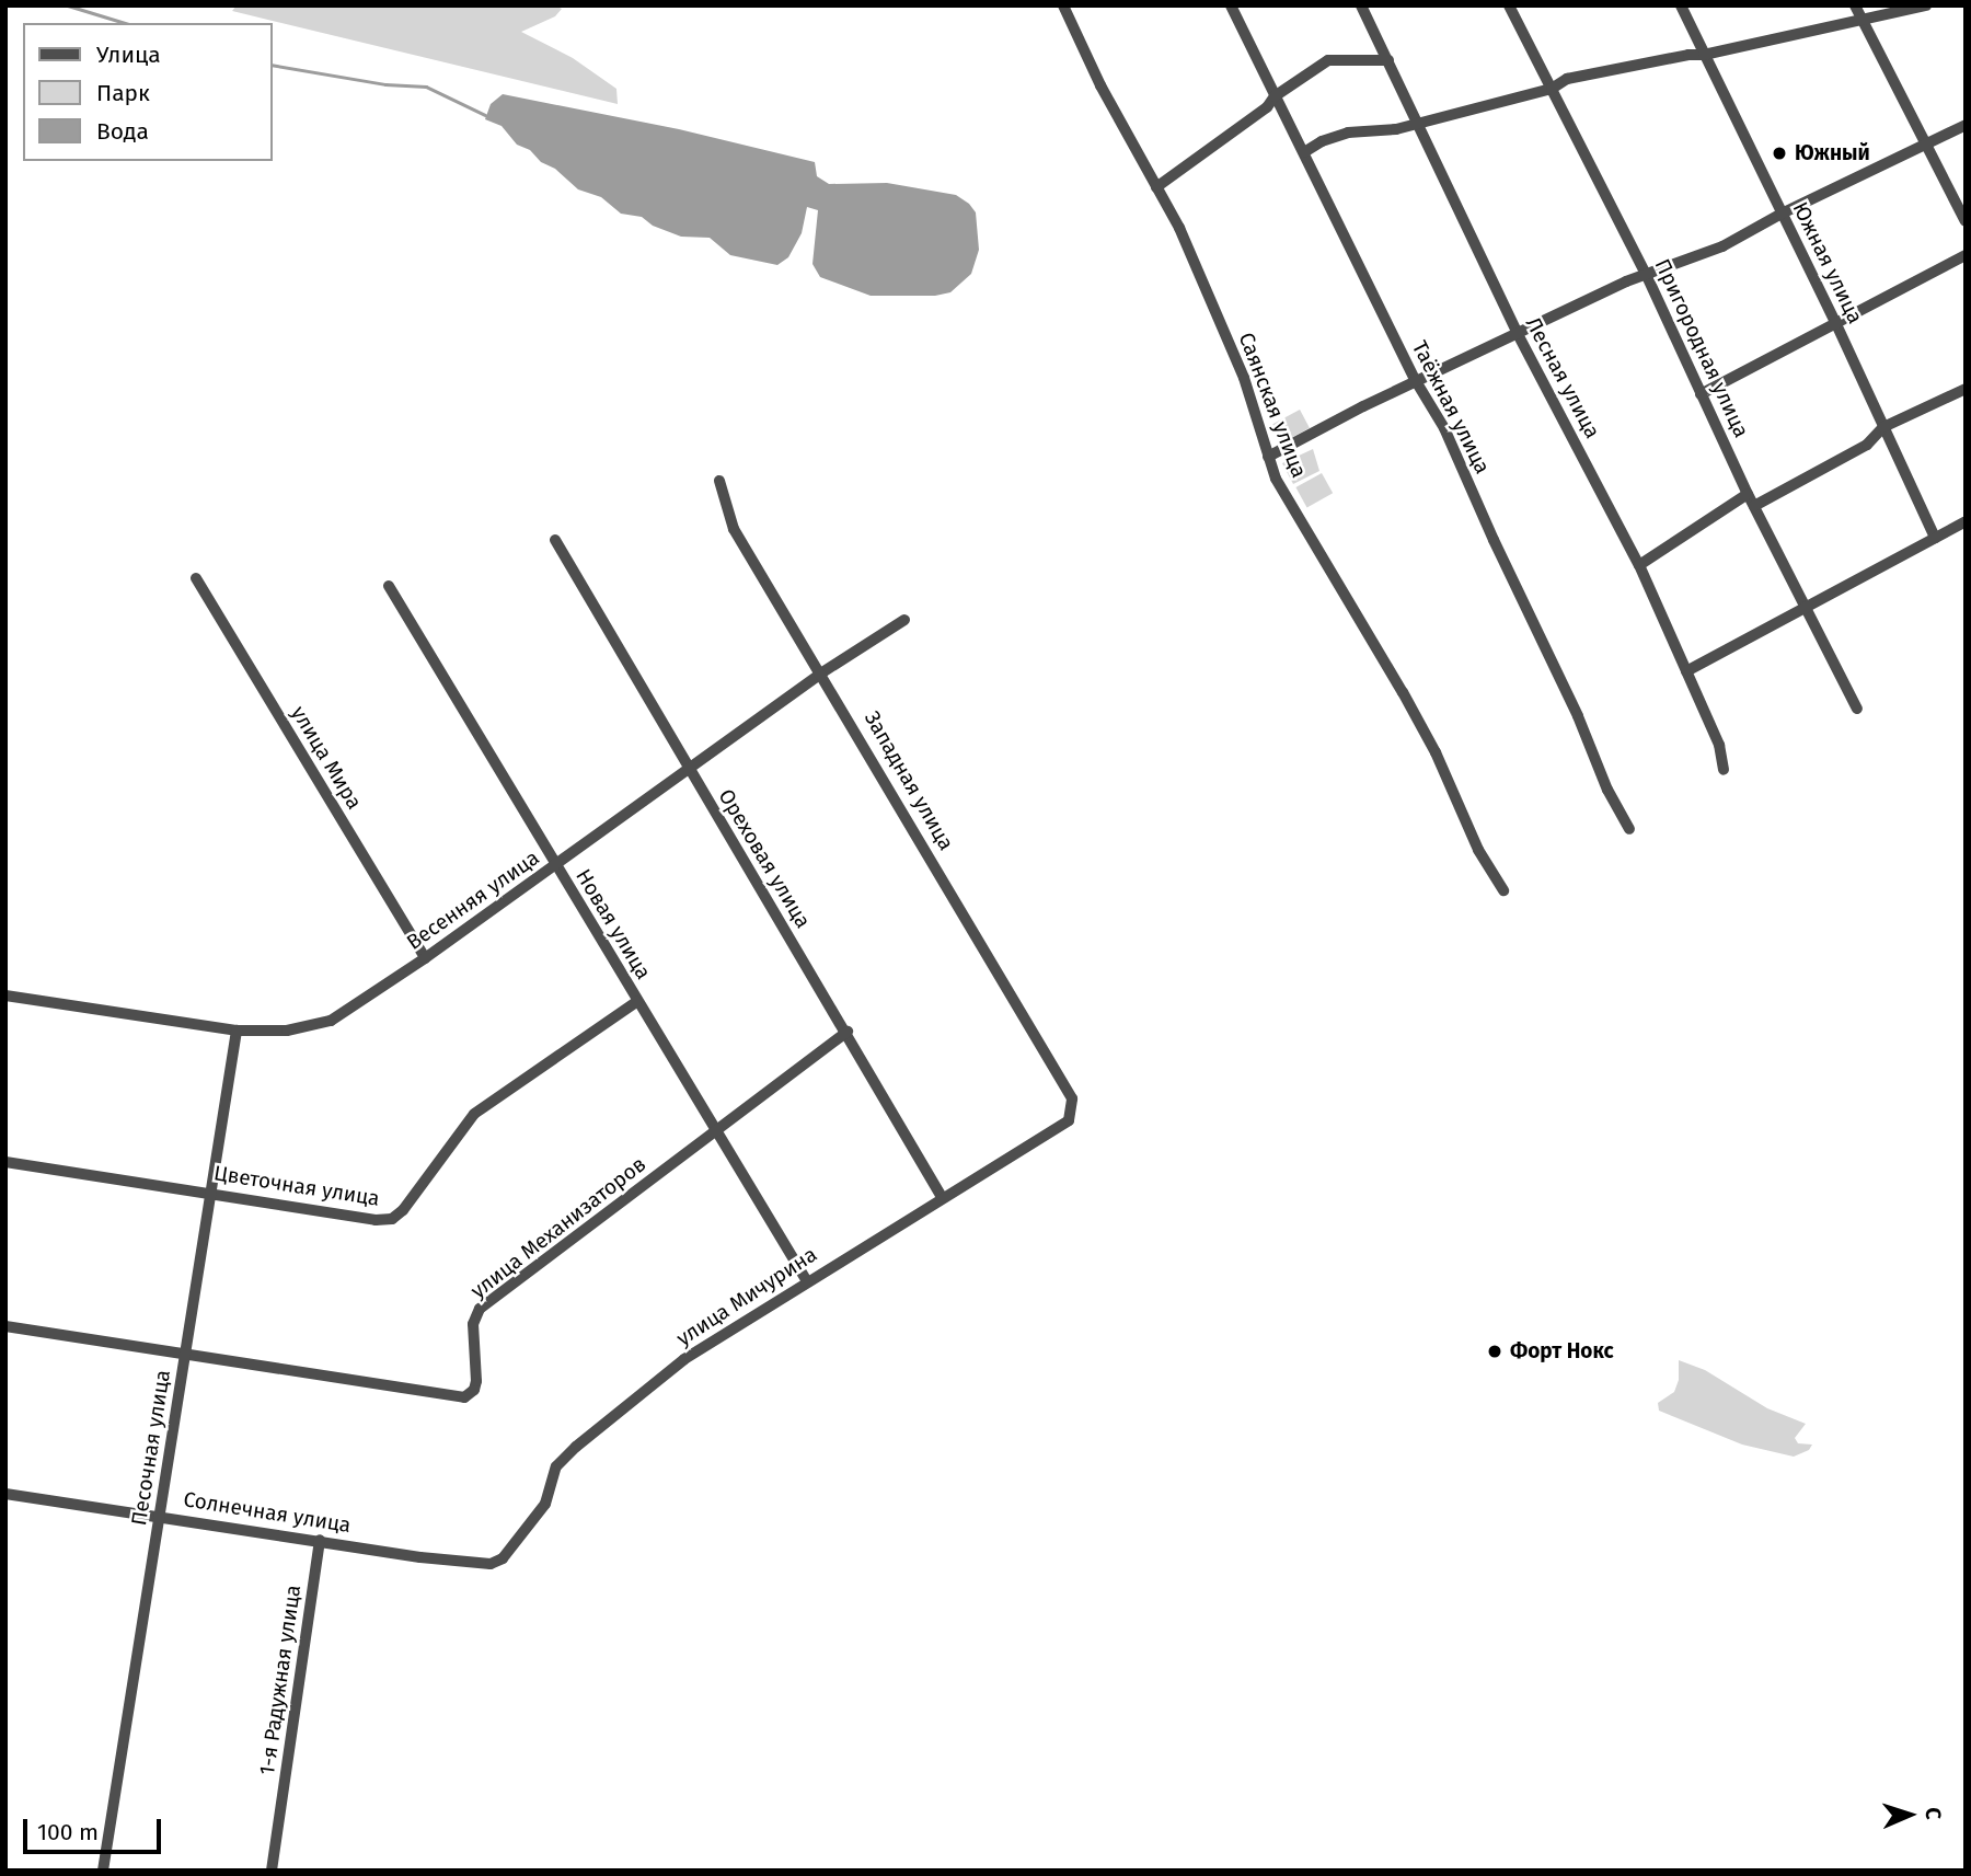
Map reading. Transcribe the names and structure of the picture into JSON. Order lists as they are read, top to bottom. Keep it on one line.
{"streets":{"street":["Южная улица","Пригородная улица","Лесная улица","Саянская улица","Таёжная улица","улица Мира","Западная улица","Ореховая улица","Весенняя улица","Новая улица","Цветочная улица","улица Механизаторов","улица Мичурина","Песочная улица","Солнечная улица","1-я Радужная улица"]},"crossings":[["улица Мира","Весенняя улица"],["Западная улица","Весенняя улица"],["Западная улица","улица Мичурина"],["Ореховая улица","Весенняя улица"],["Ореховая улица","улица Механизаторов"],["Ореховая улица","улица Мичурина"],["Весенняя улица","Новая улица"],["Весенняя улица","Песочная улица"],["Новая улица","Цветочная улица"],["Новая улица","улица Механизаторов"],["Новая улица","улица Мичурина"],["Цветочная улица","Песочная улица"],["улица Механизаторов","Песочная улица"],["улица Мичурина","Солнечная улица"],["Песочная улица","Солнечная улица"],["Солнечная улица","1-я Радужная улица"]],"places":["Южный","Форт Нокс"],"legend":["Улица","Парк","Вода"],"scale_bar":"100 m","north":"right"}
